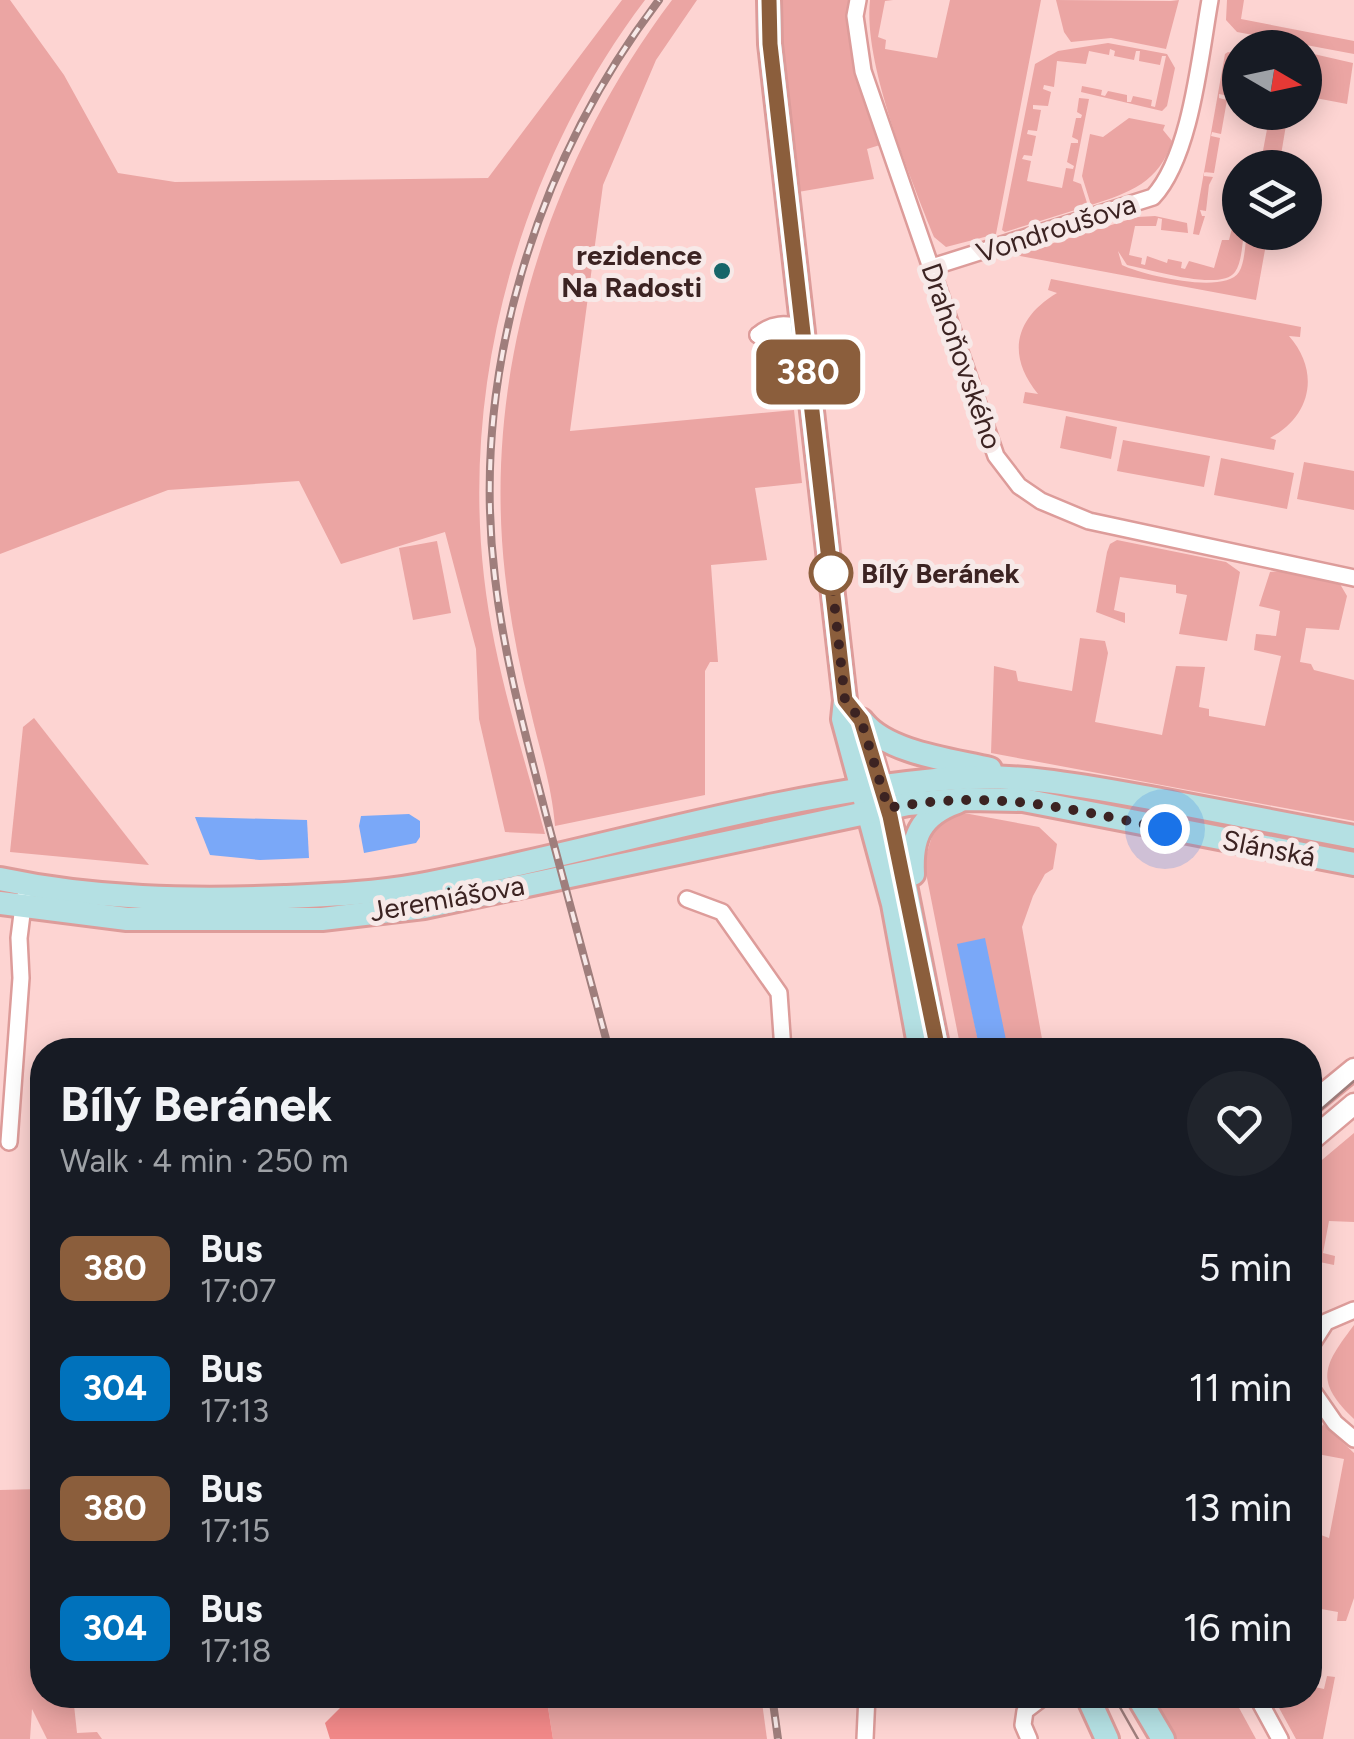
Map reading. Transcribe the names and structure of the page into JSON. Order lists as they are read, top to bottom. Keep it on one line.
{"streets":{"main road":["Slánská","Jeremiášova"],"street":["Vondroušova","Drahoňovského"]},"crossings":[["Vondroušova","Drahoňovského"],["Slánská","Jeremiášova"]],"places":["rezidence Na Radosti","Bílý Beránek"],"lines":["bus line 380"],"north":"right","page":{"on_map":"380","heading":["Bílý Beránek","Walk · 4 min · 250 m"],"list":[{"mark":"380","name":"Bus","note":"17:07","value":"5 min"},{"mark":"304","name":"Bus","note":"17:13","value":"11 min"},{"mark":"380","name":"Bus","note":"17:15","value":"13 min"},{"mark":"304","name":"Bus","note":"17:18","value":"16 min"}]}}
